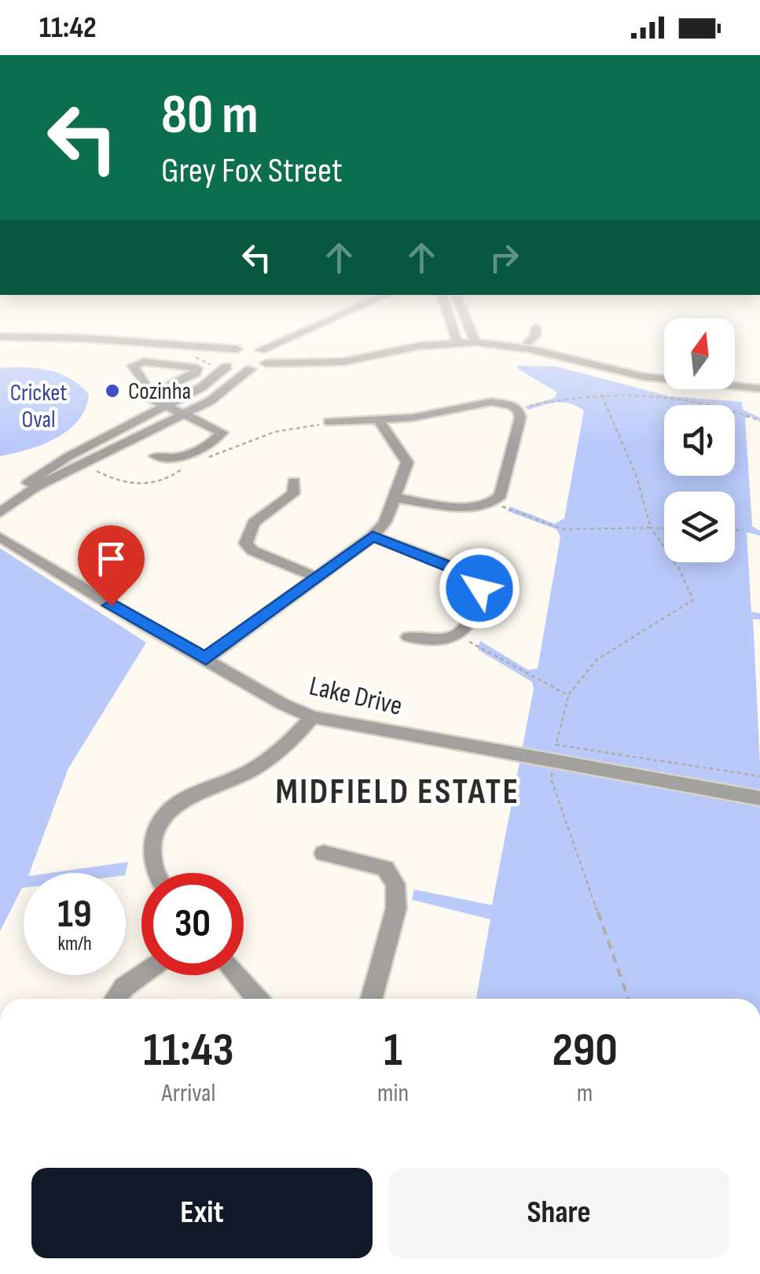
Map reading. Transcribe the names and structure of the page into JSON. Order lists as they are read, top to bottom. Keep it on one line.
{"streets":{"street":["Lake Drive"]},"districts":["MIDFIELD ESTATE"],"parks":["Cricket Oval"],"places":["Cozinha"],"north":"top","page":{"status":"11:42","turn":["80 m","Grey Fox Street"],"speed":"19 km/h","limit":"30","eta":["11:43","Arrival","1","min","290","m"],"buttons":["Exit","Share"]}}
